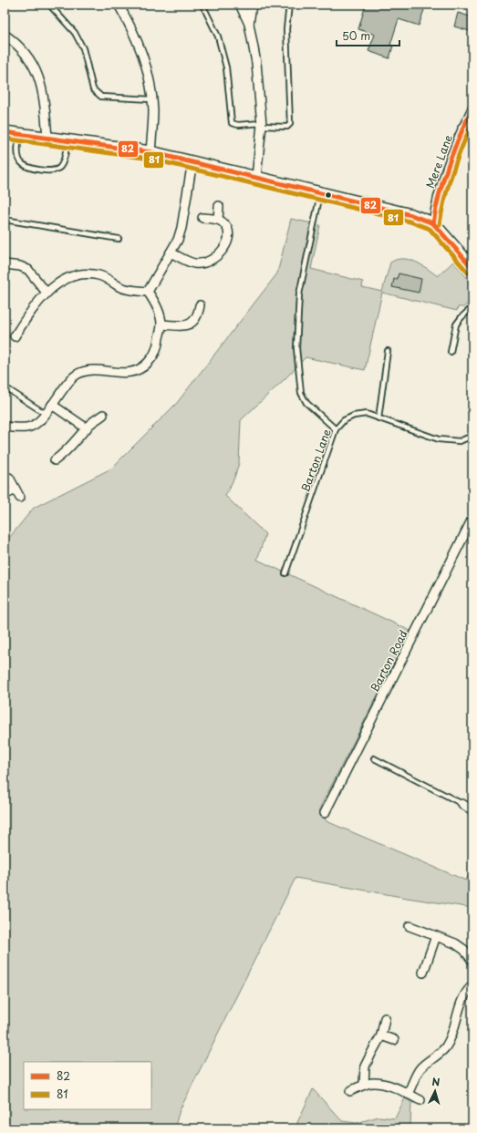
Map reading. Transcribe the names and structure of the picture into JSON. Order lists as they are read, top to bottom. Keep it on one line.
{"streets":{"street":["Mere Lane","Barton Road"],"lane":["Barton Lane"]},"lines":["transit line 82","transit line 81"],"legend":["82","81"],"scale_bar":"50 m","north":"top"}
